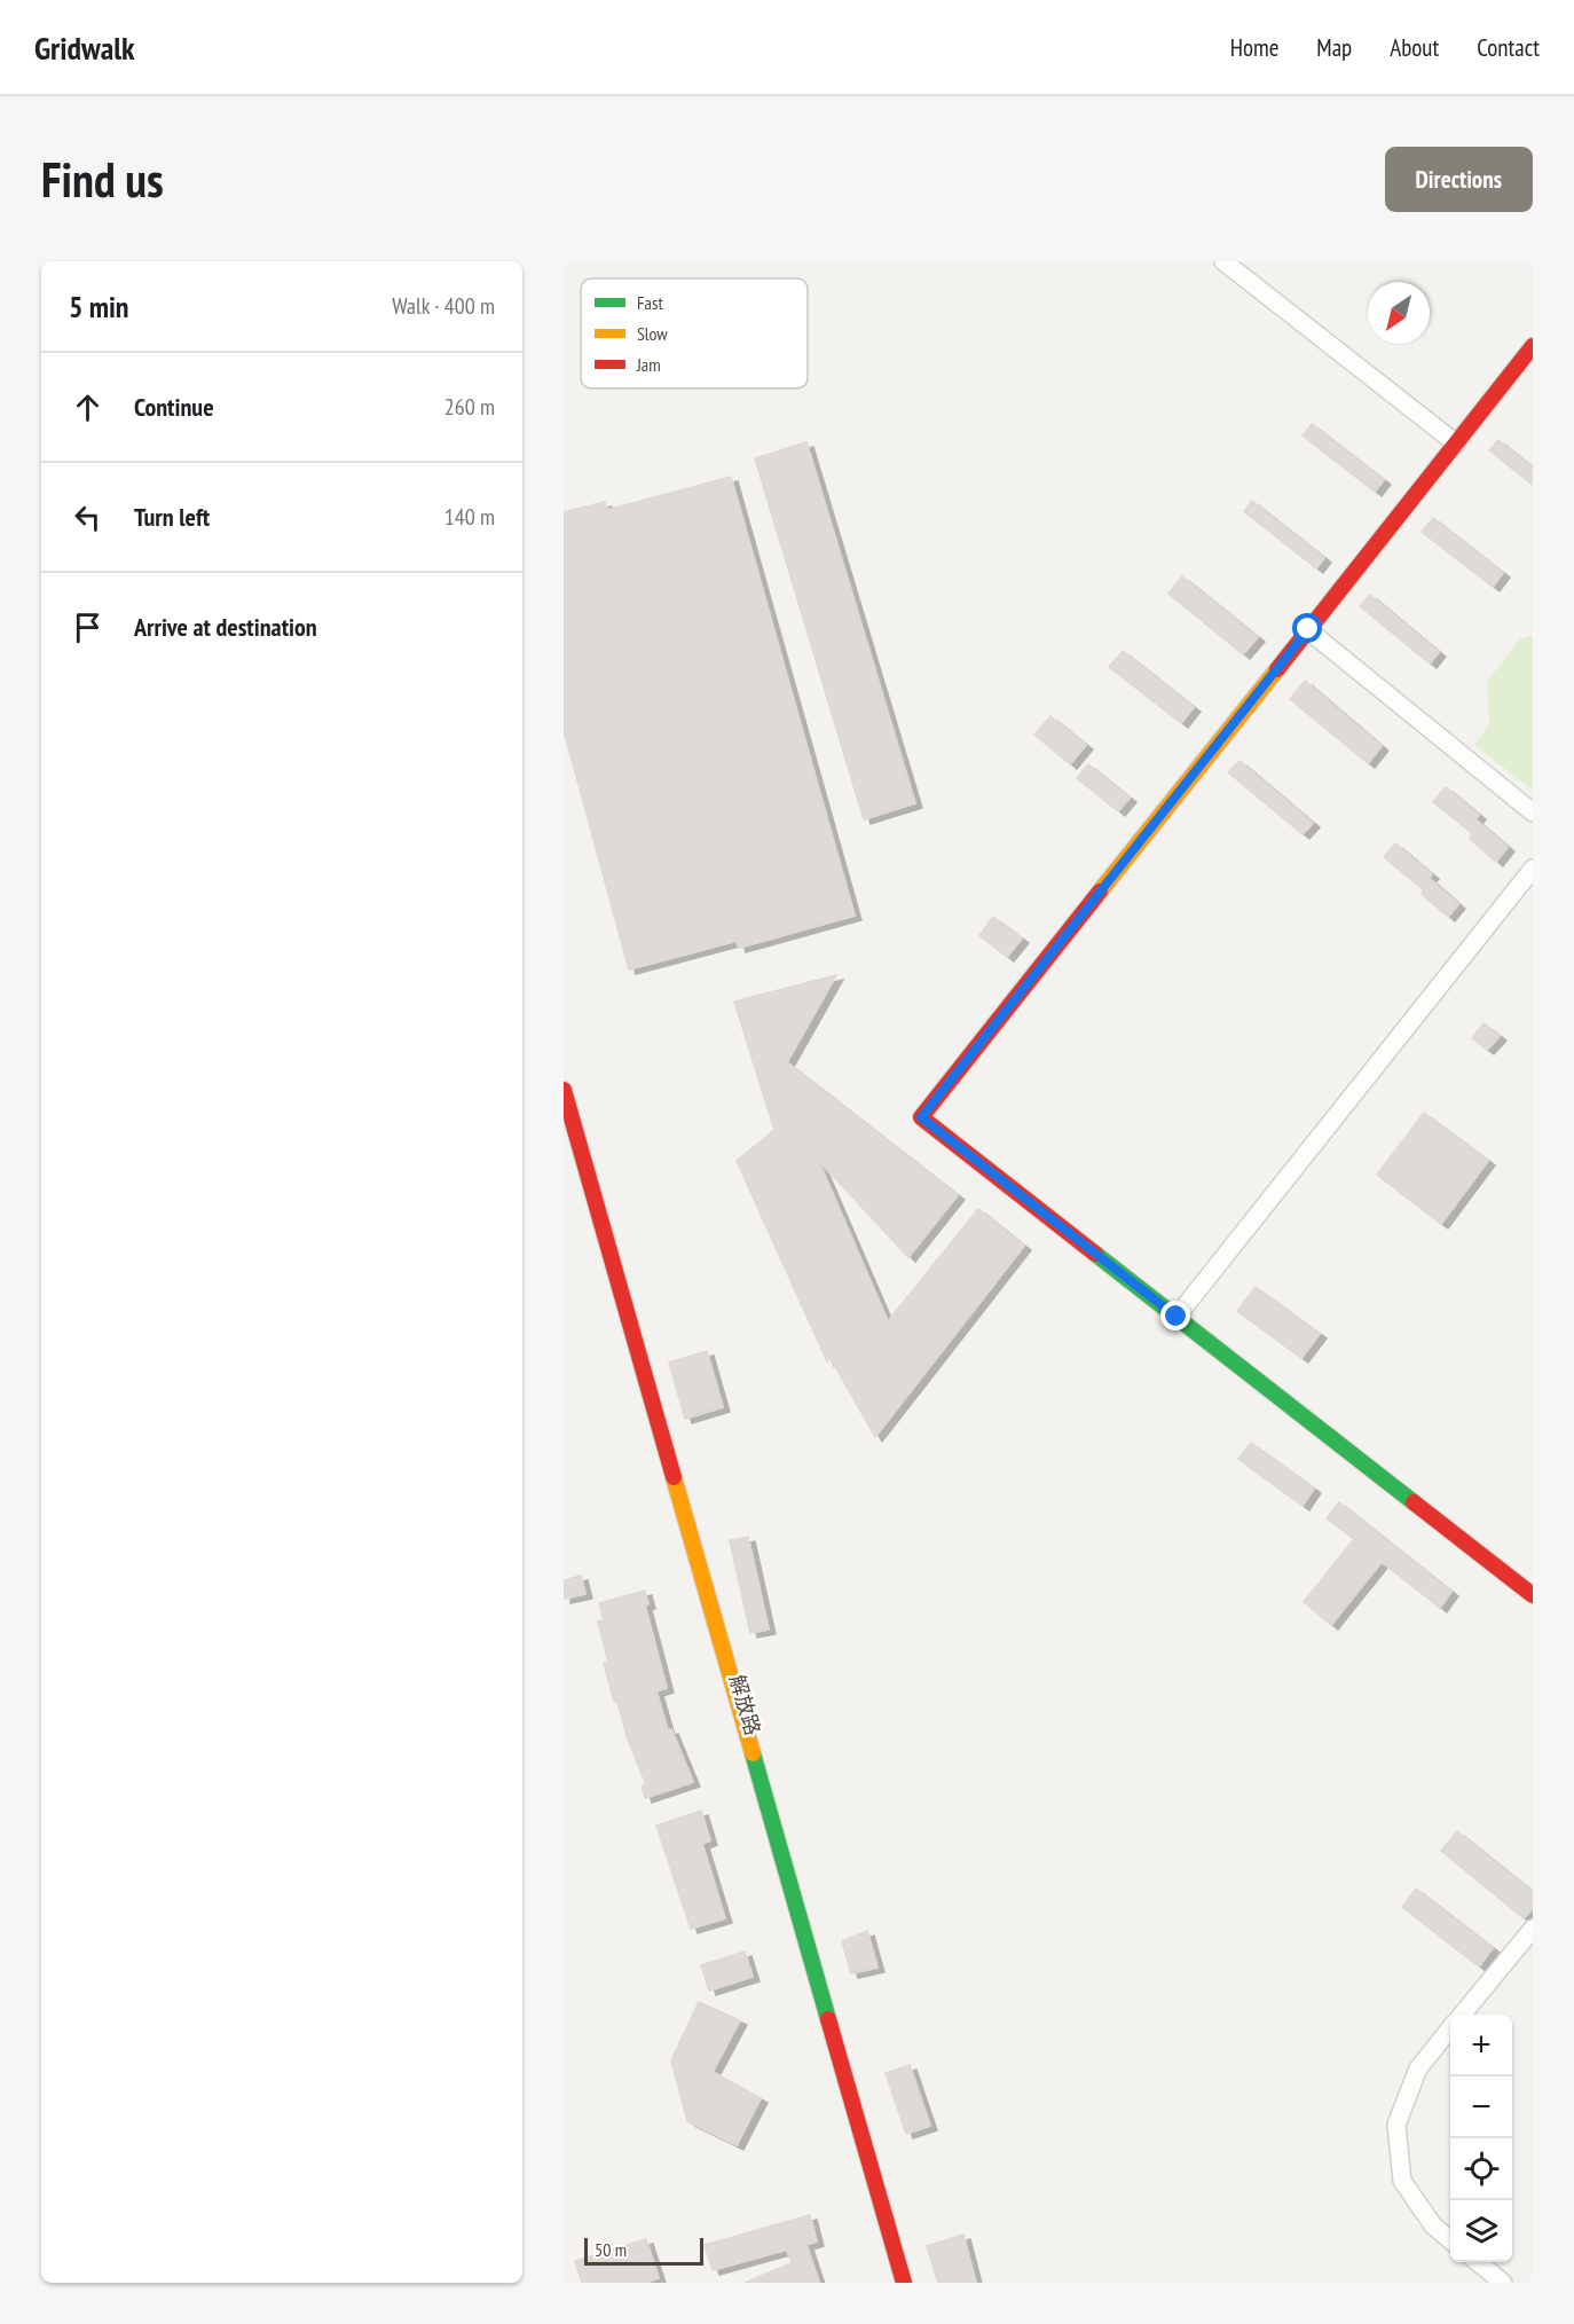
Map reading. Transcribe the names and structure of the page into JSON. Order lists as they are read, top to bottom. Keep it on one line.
{"streets":{"main road":["解放路"]},"legend":["Fast","Slow","Jam"],"scale_bar":"50 m","north":"bottom left","page":{"header":"Gridwalk","nav":["Home","Map","About","Contact"],"buttons":"Directions","title":"Find us","heading":["5 min","Walk · 400 m"],"list":[["Continue","260 m"],["Turn left","140 m"],"Arrive at destination"],"map_buttons":["+","−"],"scale":"50 m"}}
